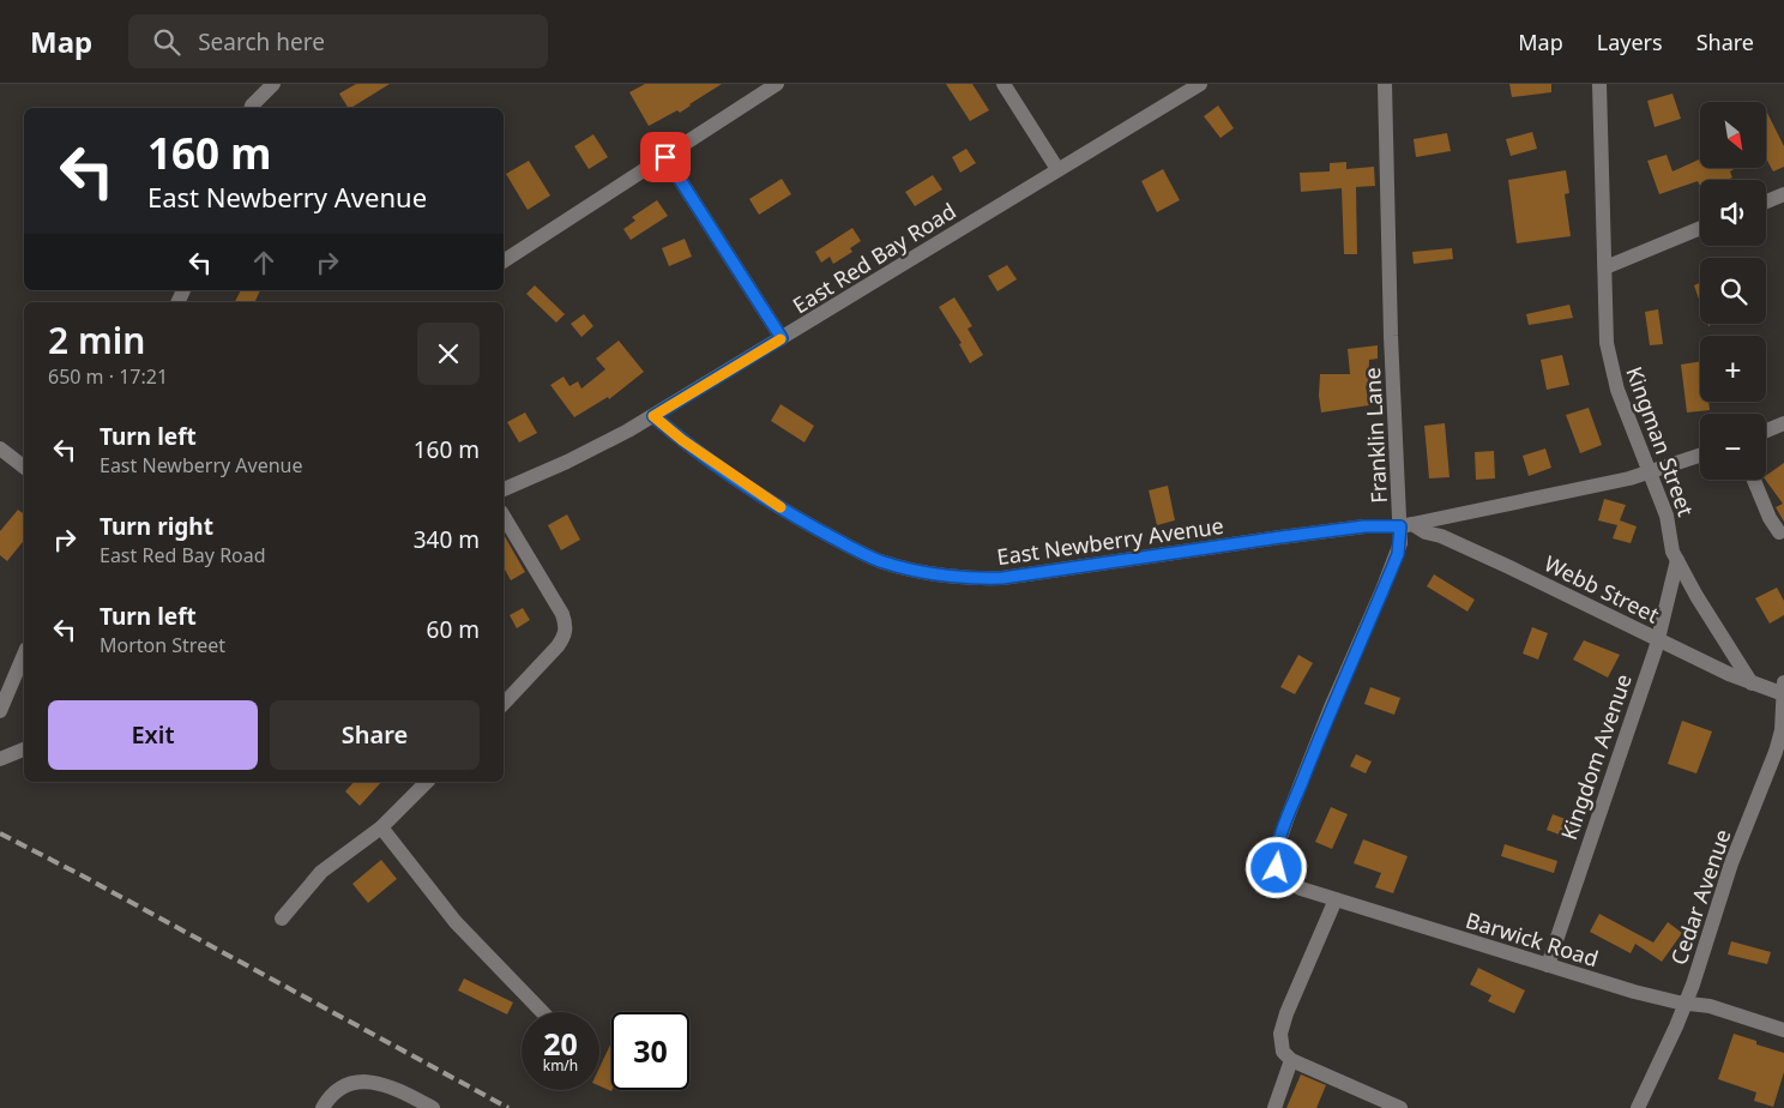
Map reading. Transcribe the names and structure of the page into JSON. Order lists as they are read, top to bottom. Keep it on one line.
{"streets":{"street":["East Red Bay Road","Franklin Lane","Kingman Street","East Newberry Avenue","Webb Street","Kingdom Avenue","Cedar Avenue","Barwick Road"]},"crossings":[["East Red Bay Road","East Newberry Avenue"],["Franklin Lane","East Newberry Avenue"],["Franklin Lane","Webb Street"],["Franklin Lane","Barwick Road"],["Kingman Street","East Newberry Avenue"],["Kingman Street","Webb Street"],["Kingman Street","Kingdom Avenue"],["East Newberry Avenue","Webb Street"],["Webb Street","Kingdom Avenue"],["Webb Street","Cedar Avenue"],["Kingdom Avenue","Barwick Road"],["Cedar Avenue","Barwick Road"]],"north":"bottom right","page":{"header":"Map","search":"Search here","nav":["Map","Layers","Share"],"map_buttons":["+","−"],"turn":["160 m","East Newberry Avenue"],"heading":["2 min","650 m · 17:21"],"list":[{"name":"Turn left","note":"East Newberry Avenue","value":"160 m"},{"name":"Turn right","note":"East Red Bay Road","value":"340 m"},{"name":"Turn left","note":"Morton Street","value":"60 m"}],"buttons":["Exit","Share"],"speed":"20 km/h","limit":"30"}}
